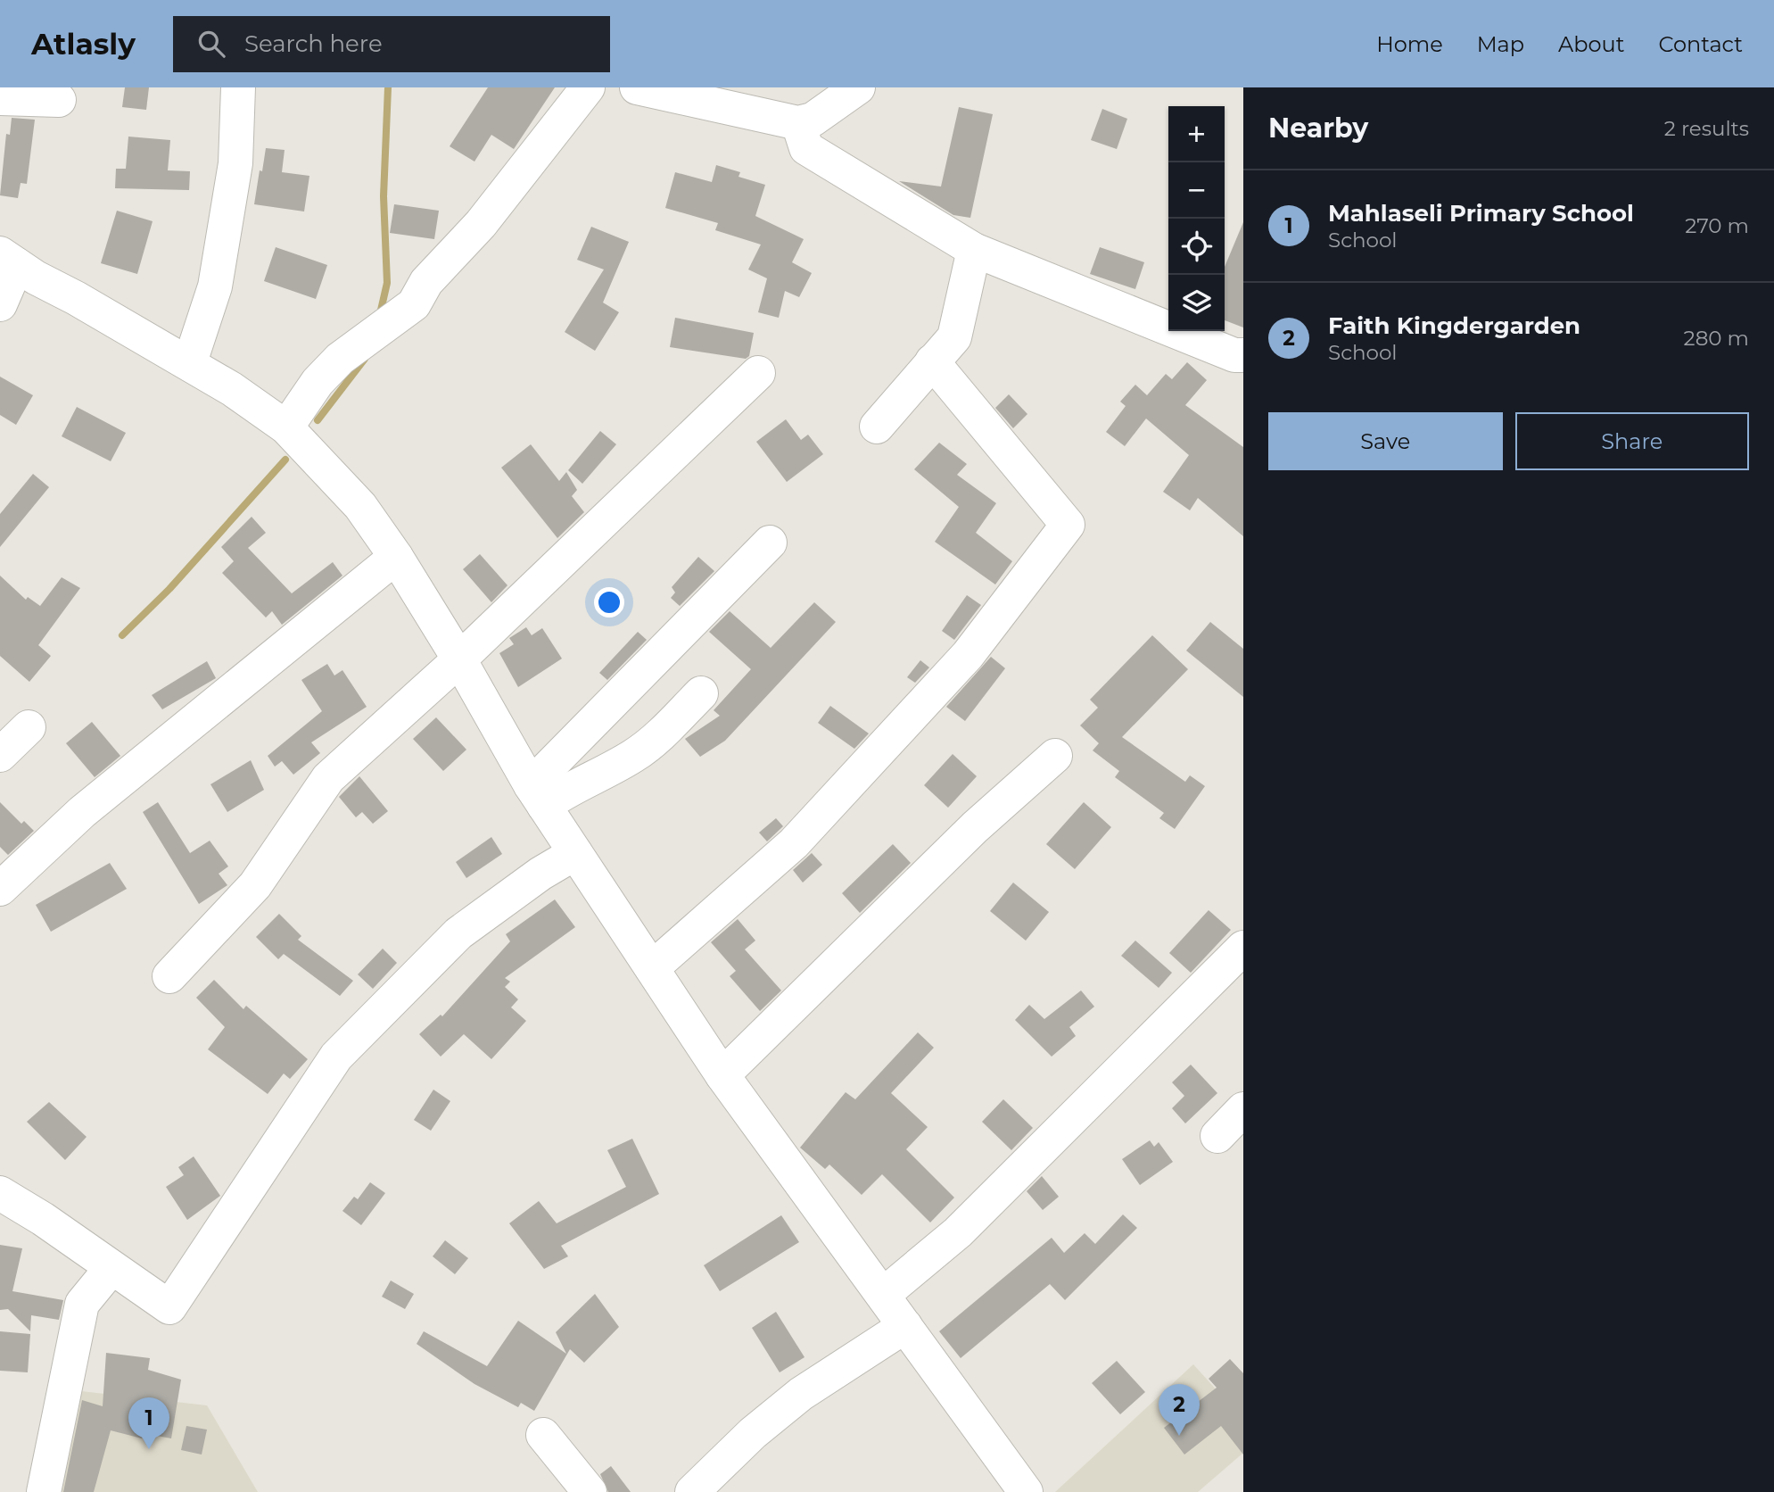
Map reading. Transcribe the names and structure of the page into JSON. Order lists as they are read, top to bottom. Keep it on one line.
{"page":{"header":"Atlasly","search":"Search here","nav":["Home","Map","About","Contact"],"heading":["Nearby","2 results"],"map_buttons":["+","−"],"list":[{"mark":"1","name":"Mahlaseli Primary School","note":"School","value":"270 m"},{"mark":"2","name":"Faith Kingdergarden","note":"School","value":"280 m"}],"buttons":["Save","Share"],"pins":["2","1"]}}
